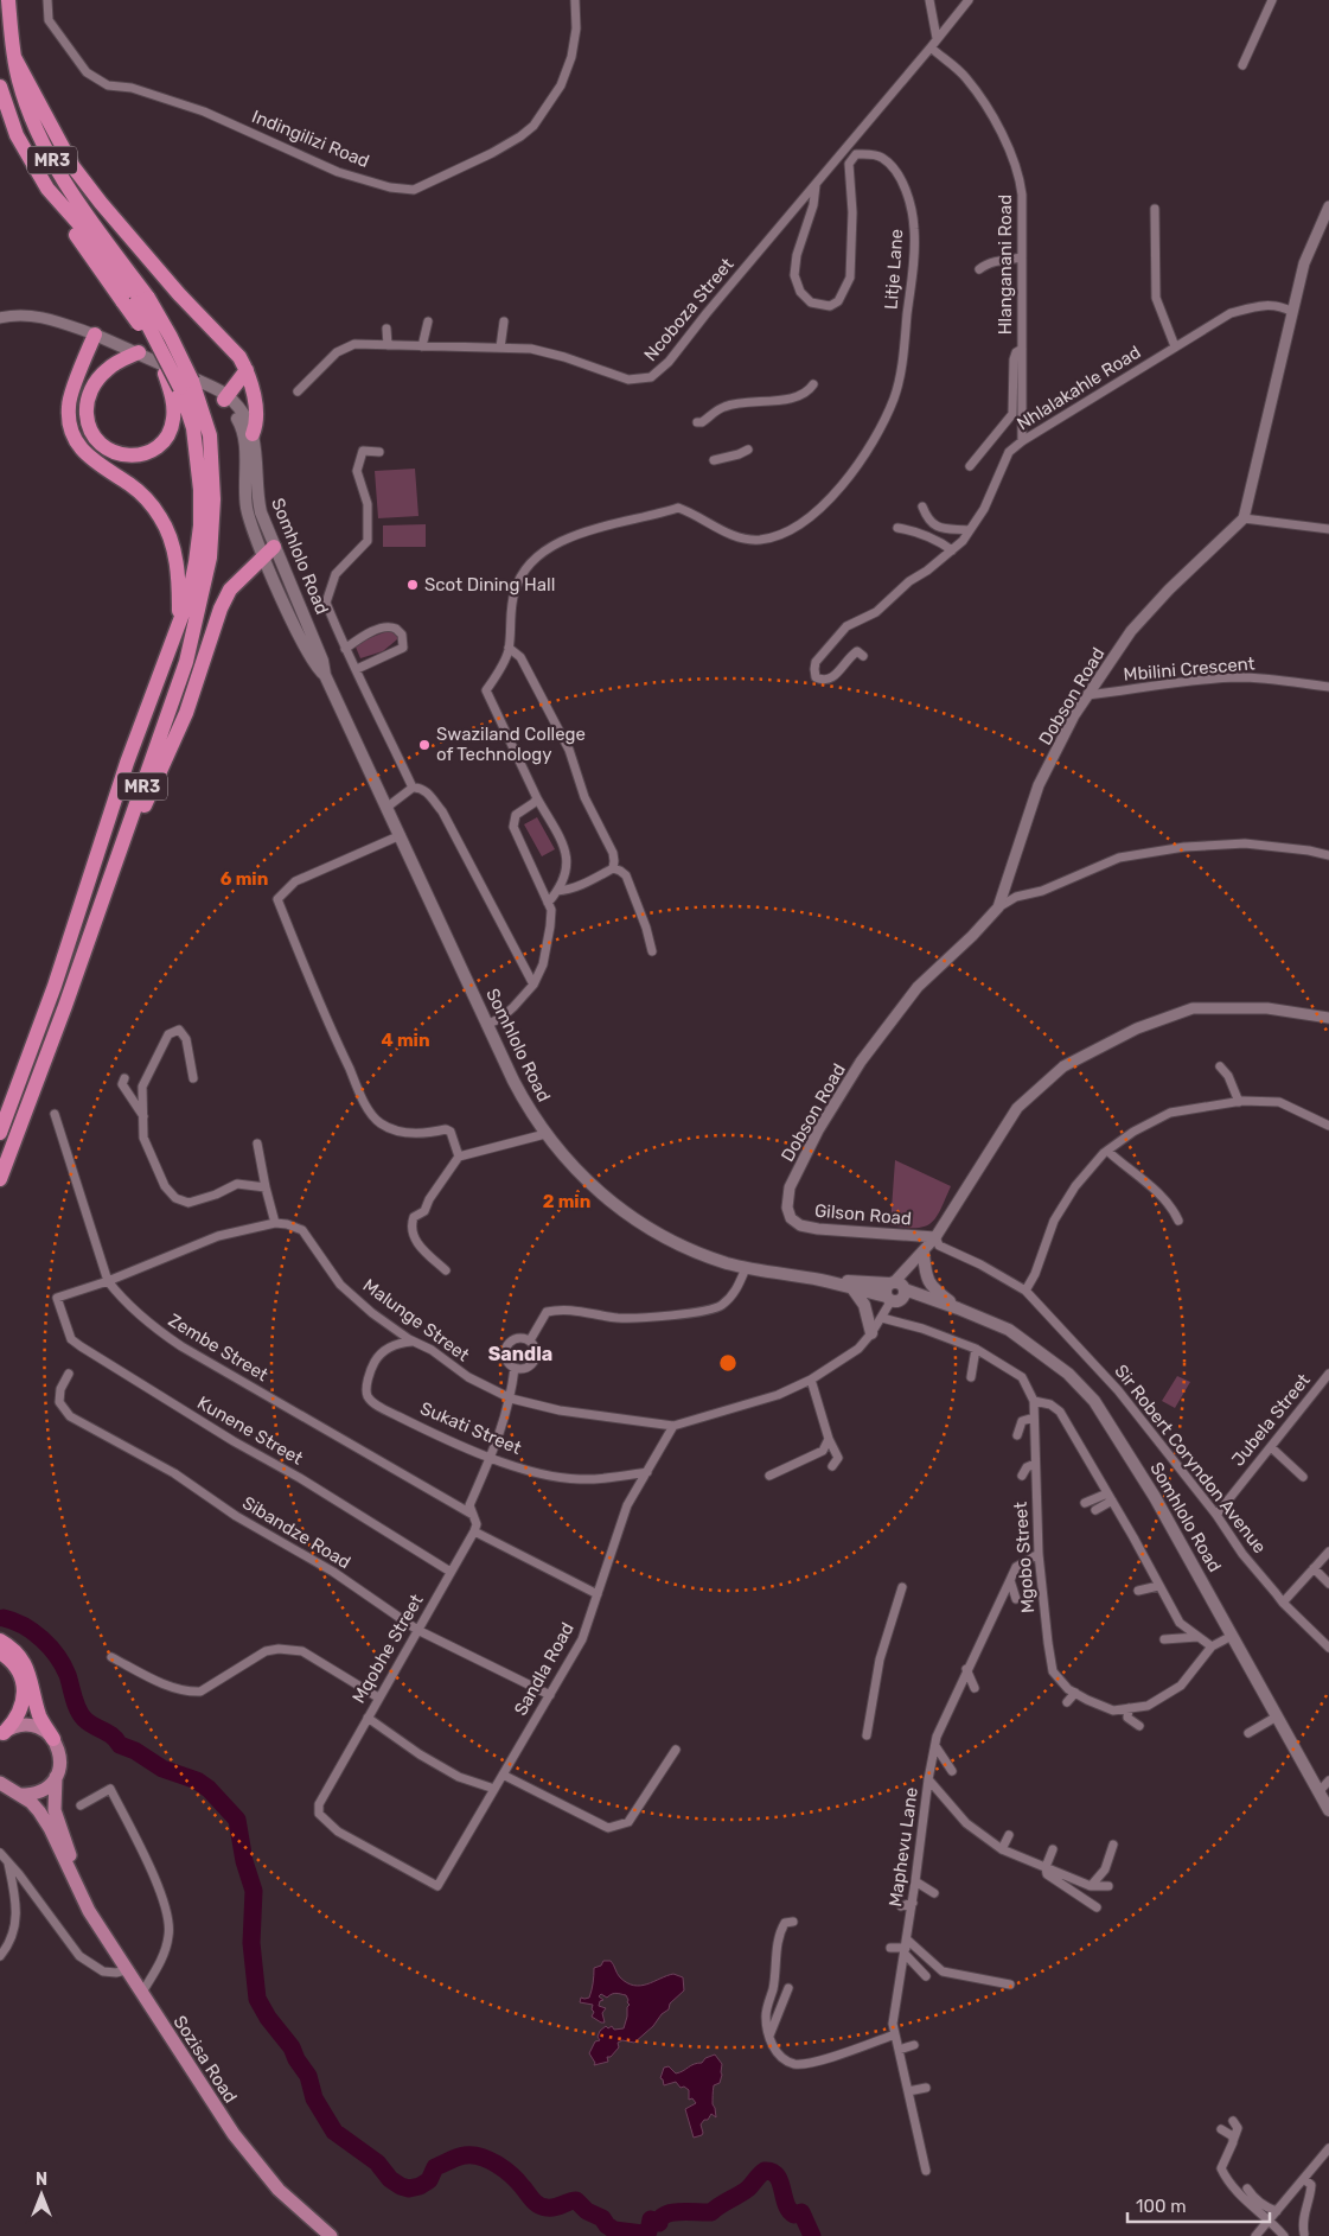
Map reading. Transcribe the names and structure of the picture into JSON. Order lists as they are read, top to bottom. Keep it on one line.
{"streets":{"highway":["MR3"],"main road":["Somhlolo Road","Sozisa Road"],"street":["Indingilizi Road","Hlanganani Road","Litje Lane","Ncoboza Street","Nhlalakahle Road","Mbilini Crescent","Dobson Road","Gilson Road","Malunge Street","Zembe Street","Jubela Street","Sukati Street","Kunene Street","Sir Robert Coryndon Avenue","Sibandze Road","Mgobo Street","Mqobhe Street","Sandla Road","Maphevu Lane"]},"crossings":[["Hlanganani Road","Ncoboza Street"],["Hlanganani Road","Nhlalakahle Road"],["Litje Lane","Ncoboza Street"],["Somhlolo Road","Malunge Street"],["Somhlolo Road","Mgobo Street"],["Mbilini Crescent","Dobson Road"],["Dobson Road","Gilson Road"],["Gilson Road","Sir Robert Coryndon Avenue"],["Malunge Street","Sukati Street"],["Malunge Street","Sandla Road"],["Zembe Street","Kunene Street"],["Jubela Street","Sir Robert Coryndon Avenue"],["Sukati Street","Sandla Road"],["Kunene Street","Mqobhe Street"],["Sibandze Road","Mqobhe Street"],["Sibandze Road","Sandla Road"],["Mgobo Street","Maphevu Lane"],["Mqobhe Street","Sandla Road"]],"districts":["Sandla"],"places":["Scot Dining Hall","Swaziland College of Technology"],"scale_bar":"100 m","north":"top","rings":["6 min","4 min","2 min"]}
